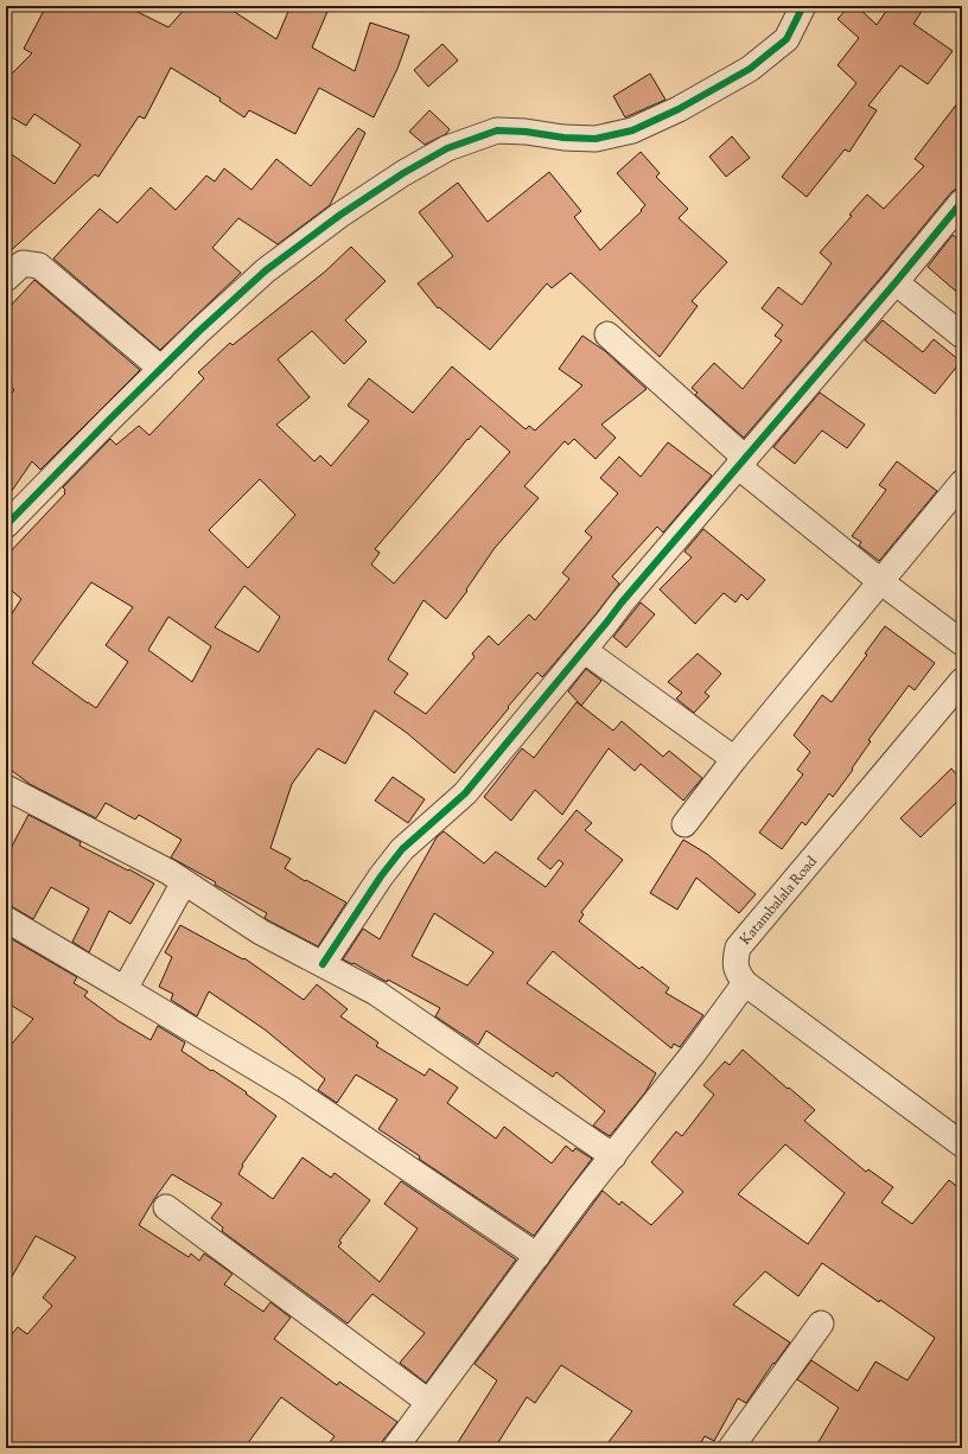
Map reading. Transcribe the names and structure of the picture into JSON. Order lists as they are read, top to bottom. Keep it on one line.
{"streets":{"street":["Katambalala Road"]}}
